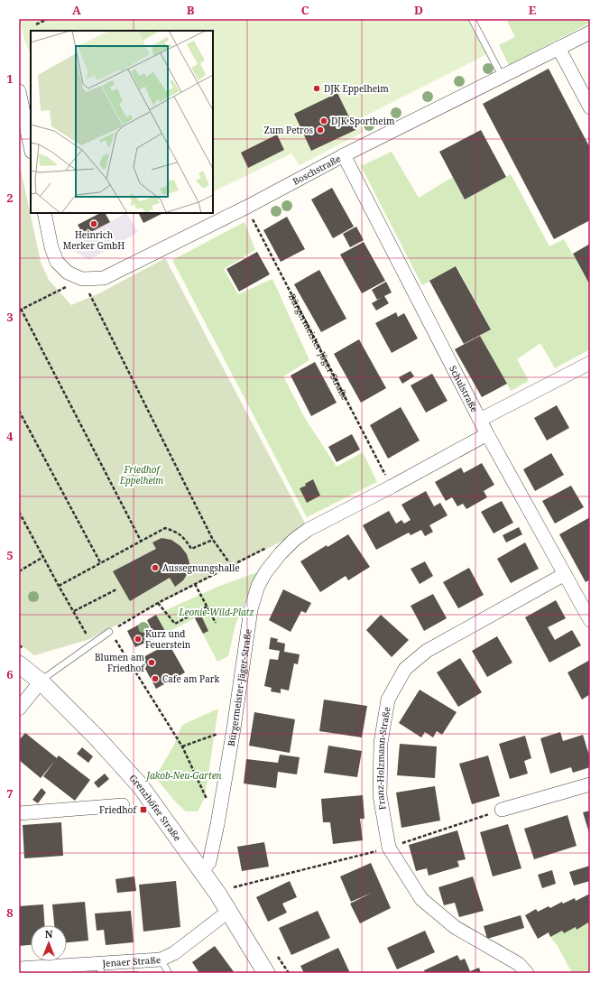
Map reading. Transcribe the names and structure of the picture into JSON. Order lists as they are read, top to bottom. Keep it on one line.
{"streets":{"street":["Boschstraße","Bürgermeister-Jäger-Straße","Schulstraße","Franz-Holzmann-Straße","Grenzhöfer Straße","Jenaer Straße"]},"crossings":[["Boschstraße","Bürgermeister-Jäger-Straße"],["Boschstraße","Schulstraße"],["Bürgermeister-Jäger-Straße","Schulstraße"],["Bürgermeister-Jäger-Straße","Grenzhöfer Straße"],["Schulstraße","Franz-Holzmann-Straße"],["Grenzhöfer Straße","Jenaer Straße"]],"parks":["Friedhof Eppelheim","Leonie-Wild-Platz","Jakob-Neu-Garten"],"places":{"other":["DJK Eppelheim","DJK Sportheim","Zum Petros","Heinrich Merker GmbH","Aussegnungshalle","Kurz und Feuerstein","Blumen am Friedhof","Cafe am Park"],"transit":["Friedhof"]},"north":"top","grid":{"columns":["A","B","C","D","E"],"rows":["1","2","3","4","5","6","7","8"]}}
